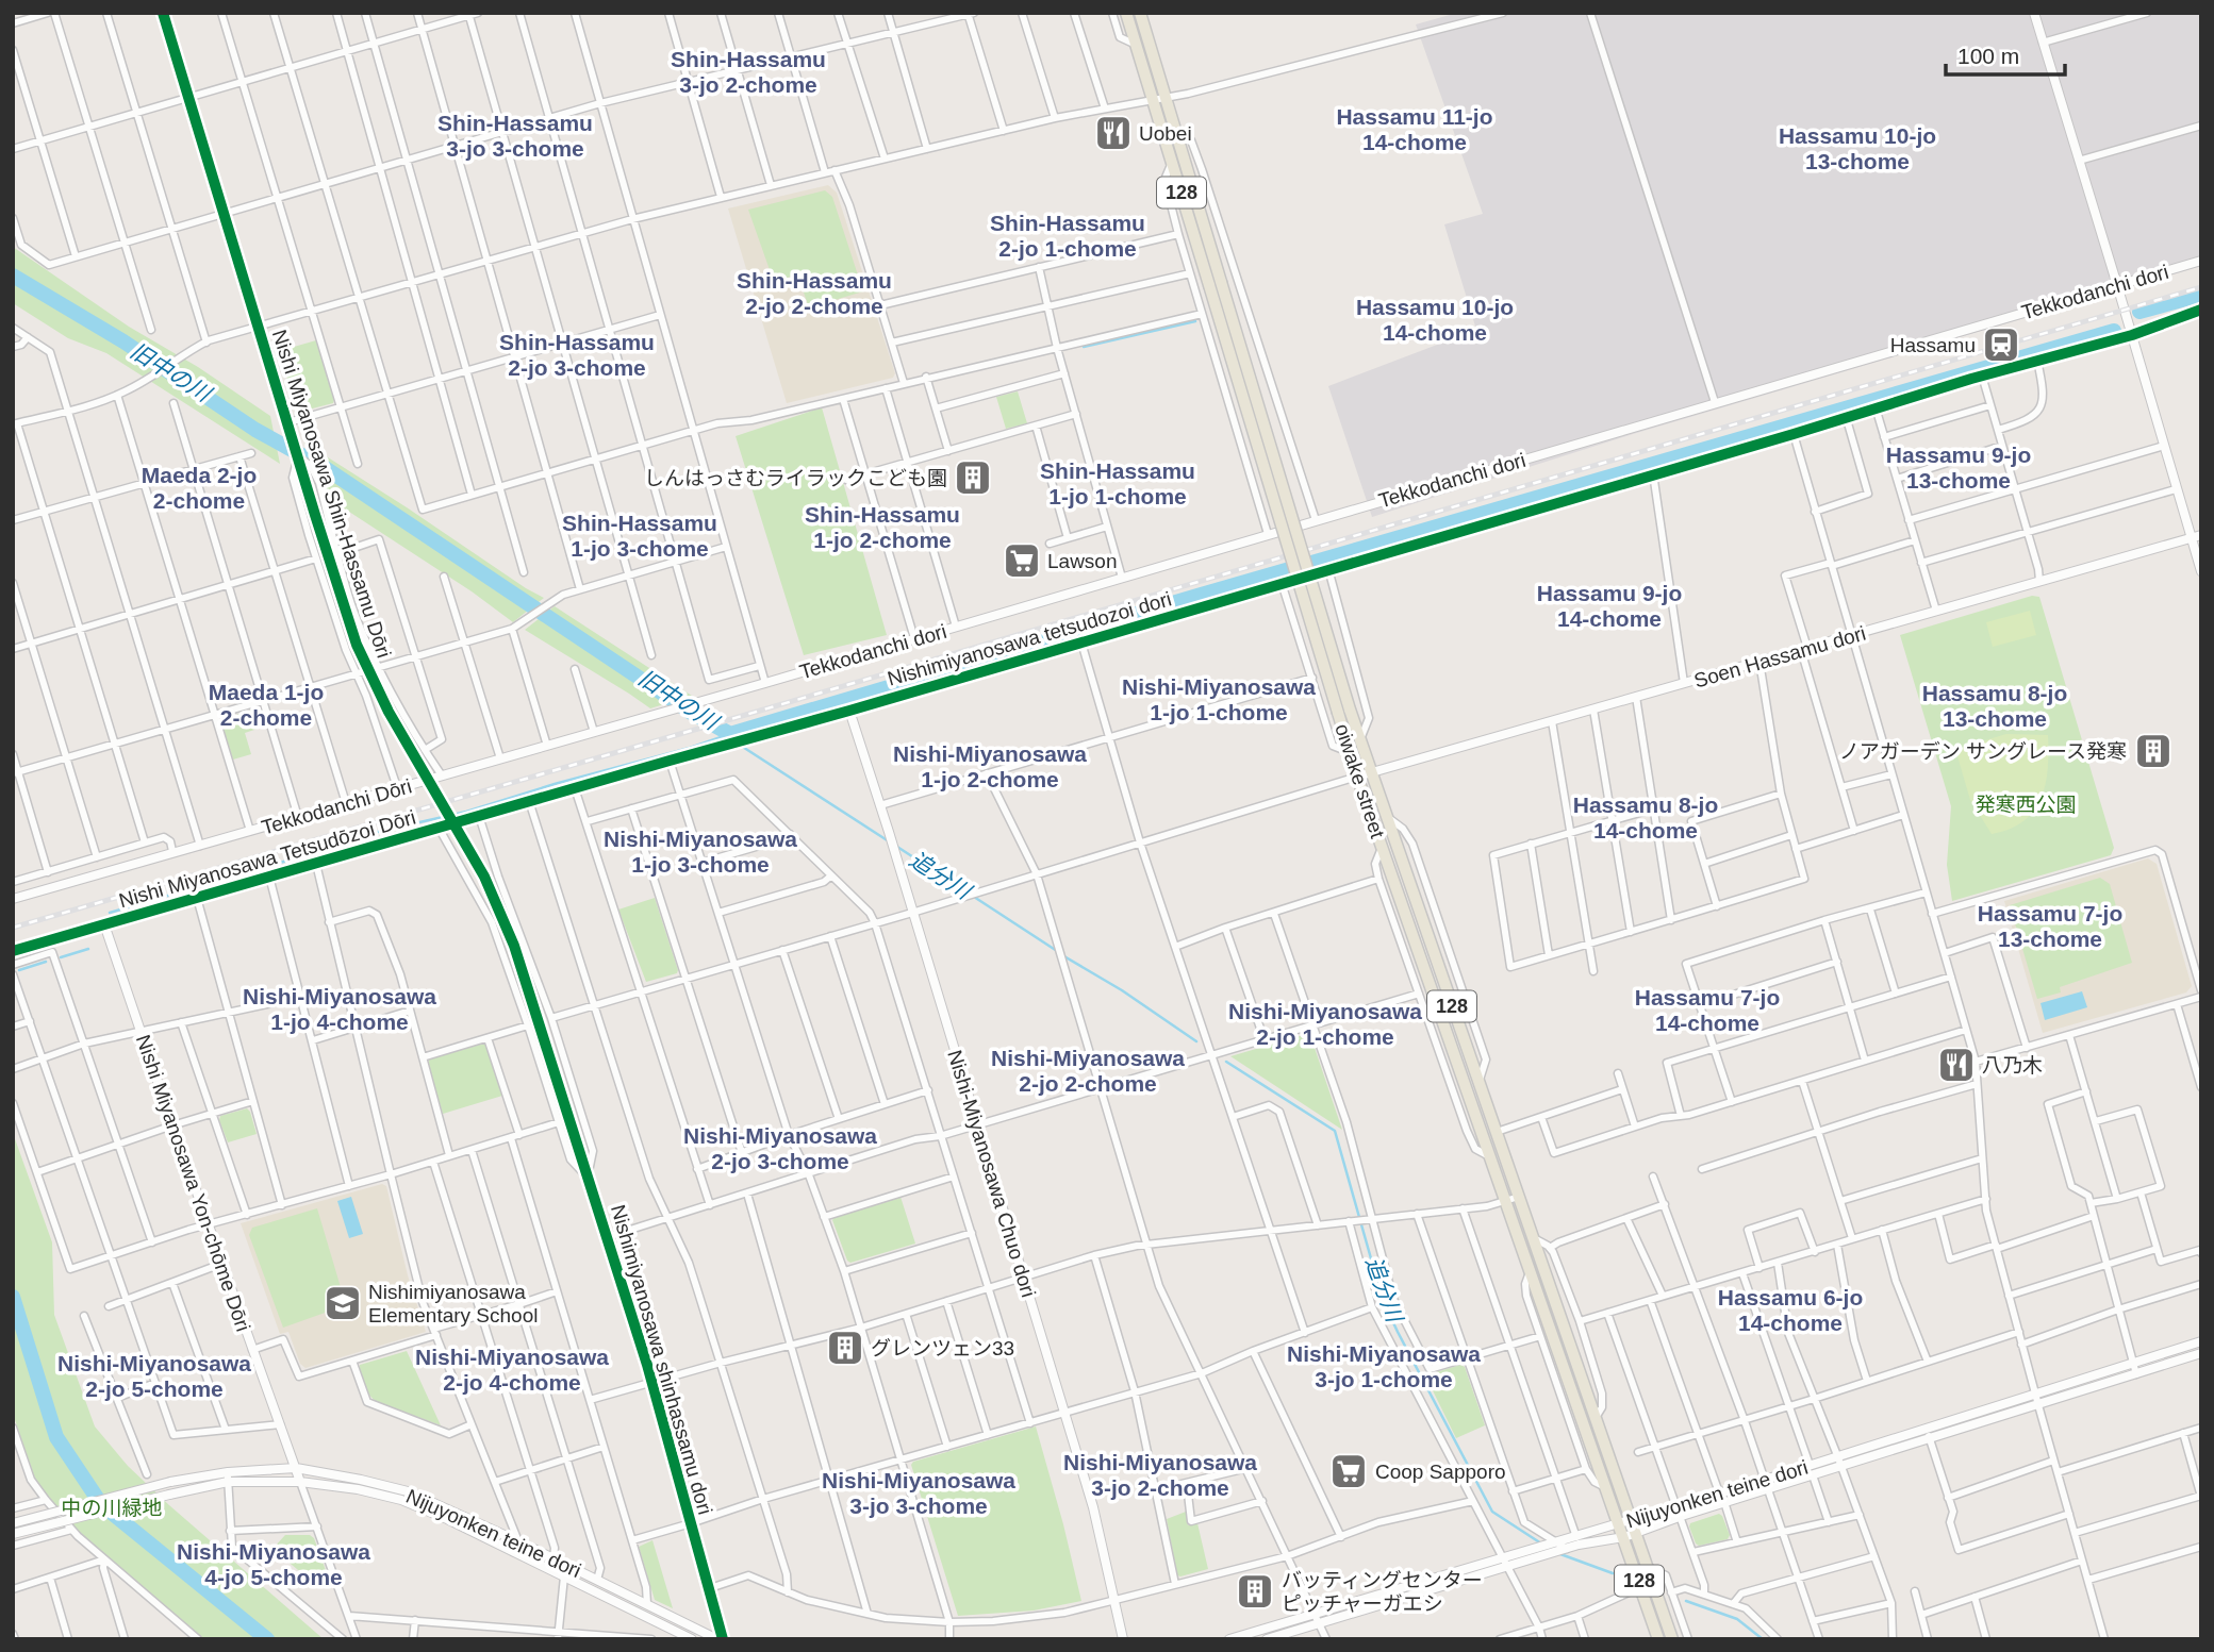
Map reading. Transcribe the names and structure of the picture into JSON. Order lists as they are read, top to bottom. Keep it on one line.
{"streets":{"main road":["128","oiwake street"],"street":["Tekkodanchi dori","Nishi Miyanosawa Shin-Hassamu Dōri","Nishimiyanosawa tetsudozoi dori","Soen Hassamu dori","Tekkodanchi Dōri","Nishi Miyanosawa Tetsudōzoi Dōri","Nishi-Miyanosawa Chuo dori","Nishi Miyanosawa Yon-chōme Dōri","Nishimiyanosawa shinhassamu dori","Nijuyonken teine dori"]},"crossings":[["128","oiwake street"],["128","Nijuyonken teine dori"],["Tekkodanchi dori","Tekkodanchi Dōri"],["Nishi Miyanosawa Shin-Hassamu Dōri","Nishimiyanosawa shinhassamu dori"],["Nishimiyanosawa tetsudozoi dori","Nishi Miyanosawa Tetsudōzoi Dōri"],["Nishimiyanosawa tetsudozoi dori","Nishi-Miyanosawa Chuo dori"],["Soen Hassamu dori","oiwake street"],["Nishi Miyanosawa Tetsudōzoi Dōri","Nishi Miyanosawa Yon-chōme Dōri"],["Nishi Miyanosawa Yon-chōme Dōri","Nijuyonken teine dori"]],"districts":["Shin-Hassamu 3-jo 2-chome","Hassamu 11-jo 14-chome","Shin-Hassamu 3-jo 3-chome","Hassamu 10-jo 13-chome","Shin-Hassamu 2-jo 1-chome","Shin-Hassamu 2-jo 2-chome","Hassamu 10-jo 14-chome","Shin-Hassamu 2-jo 3-chome","Hassamu 9-jo 13-chome","Shin-Hassamu 1-jo 1-chome","Maeda 2-jo 2-chome","Shin-Hassamu 1-jo 2-chome","Shin-Hassamu 1-jo 3-chome","Hassamu 9-jo 14-chome","Nishi-Miyanosawa 1-jo 1-chome","Maeda 1-jo 2-chome","Hassamu 8-jo 13-chome","Nishi-Miyanosawa 1-jo 2-chome","Hassamu 8-jo 14-chome","Nishi-Miyanosawa 1-jo 3-chome","Hassamu 7-jo 13-chome","Nishi-Miyanosawa 1-jo 4-chome","Hassamu 7-jo 14-chome","Nishi-Miyanosawa 2-jo 1-chome","Nishi-Miyanosawa 2-jo 2-chome","Nishi-Miyanosawa 2-jo 3-chome","Hassamu 6-jo 14-chome","Nishi-Miyanosawa 3-jo 1-chome","Nishi-Miyanosawa 2-jo 4-chome","Nishi-Miyanosawa 2-jo 5-chome","Nishi-Miyanosawa 3-jo 2-chome","Nishi-Miyanosawa 3-jo 3-chome","Nishi-Miyanosawa 4-jo 5-chome"],"water":["旧中の川","追分川"],"parks":["発寒西公園","中の川緑地"],"places":{"restaurant":["Uobei","八乃木"],"station":["Hassamu"],"building":["しんはっさむライラックこども園","ノアガーデン サングレース発寒","グレンツェン33","バッティングセンター ピッチャーガエシ"],"supermarket":["Lawson","Coop Sapporo"],"school or university":["Nishimiyanosawa Elementary School"]},"scale_bar":"100 m"}
